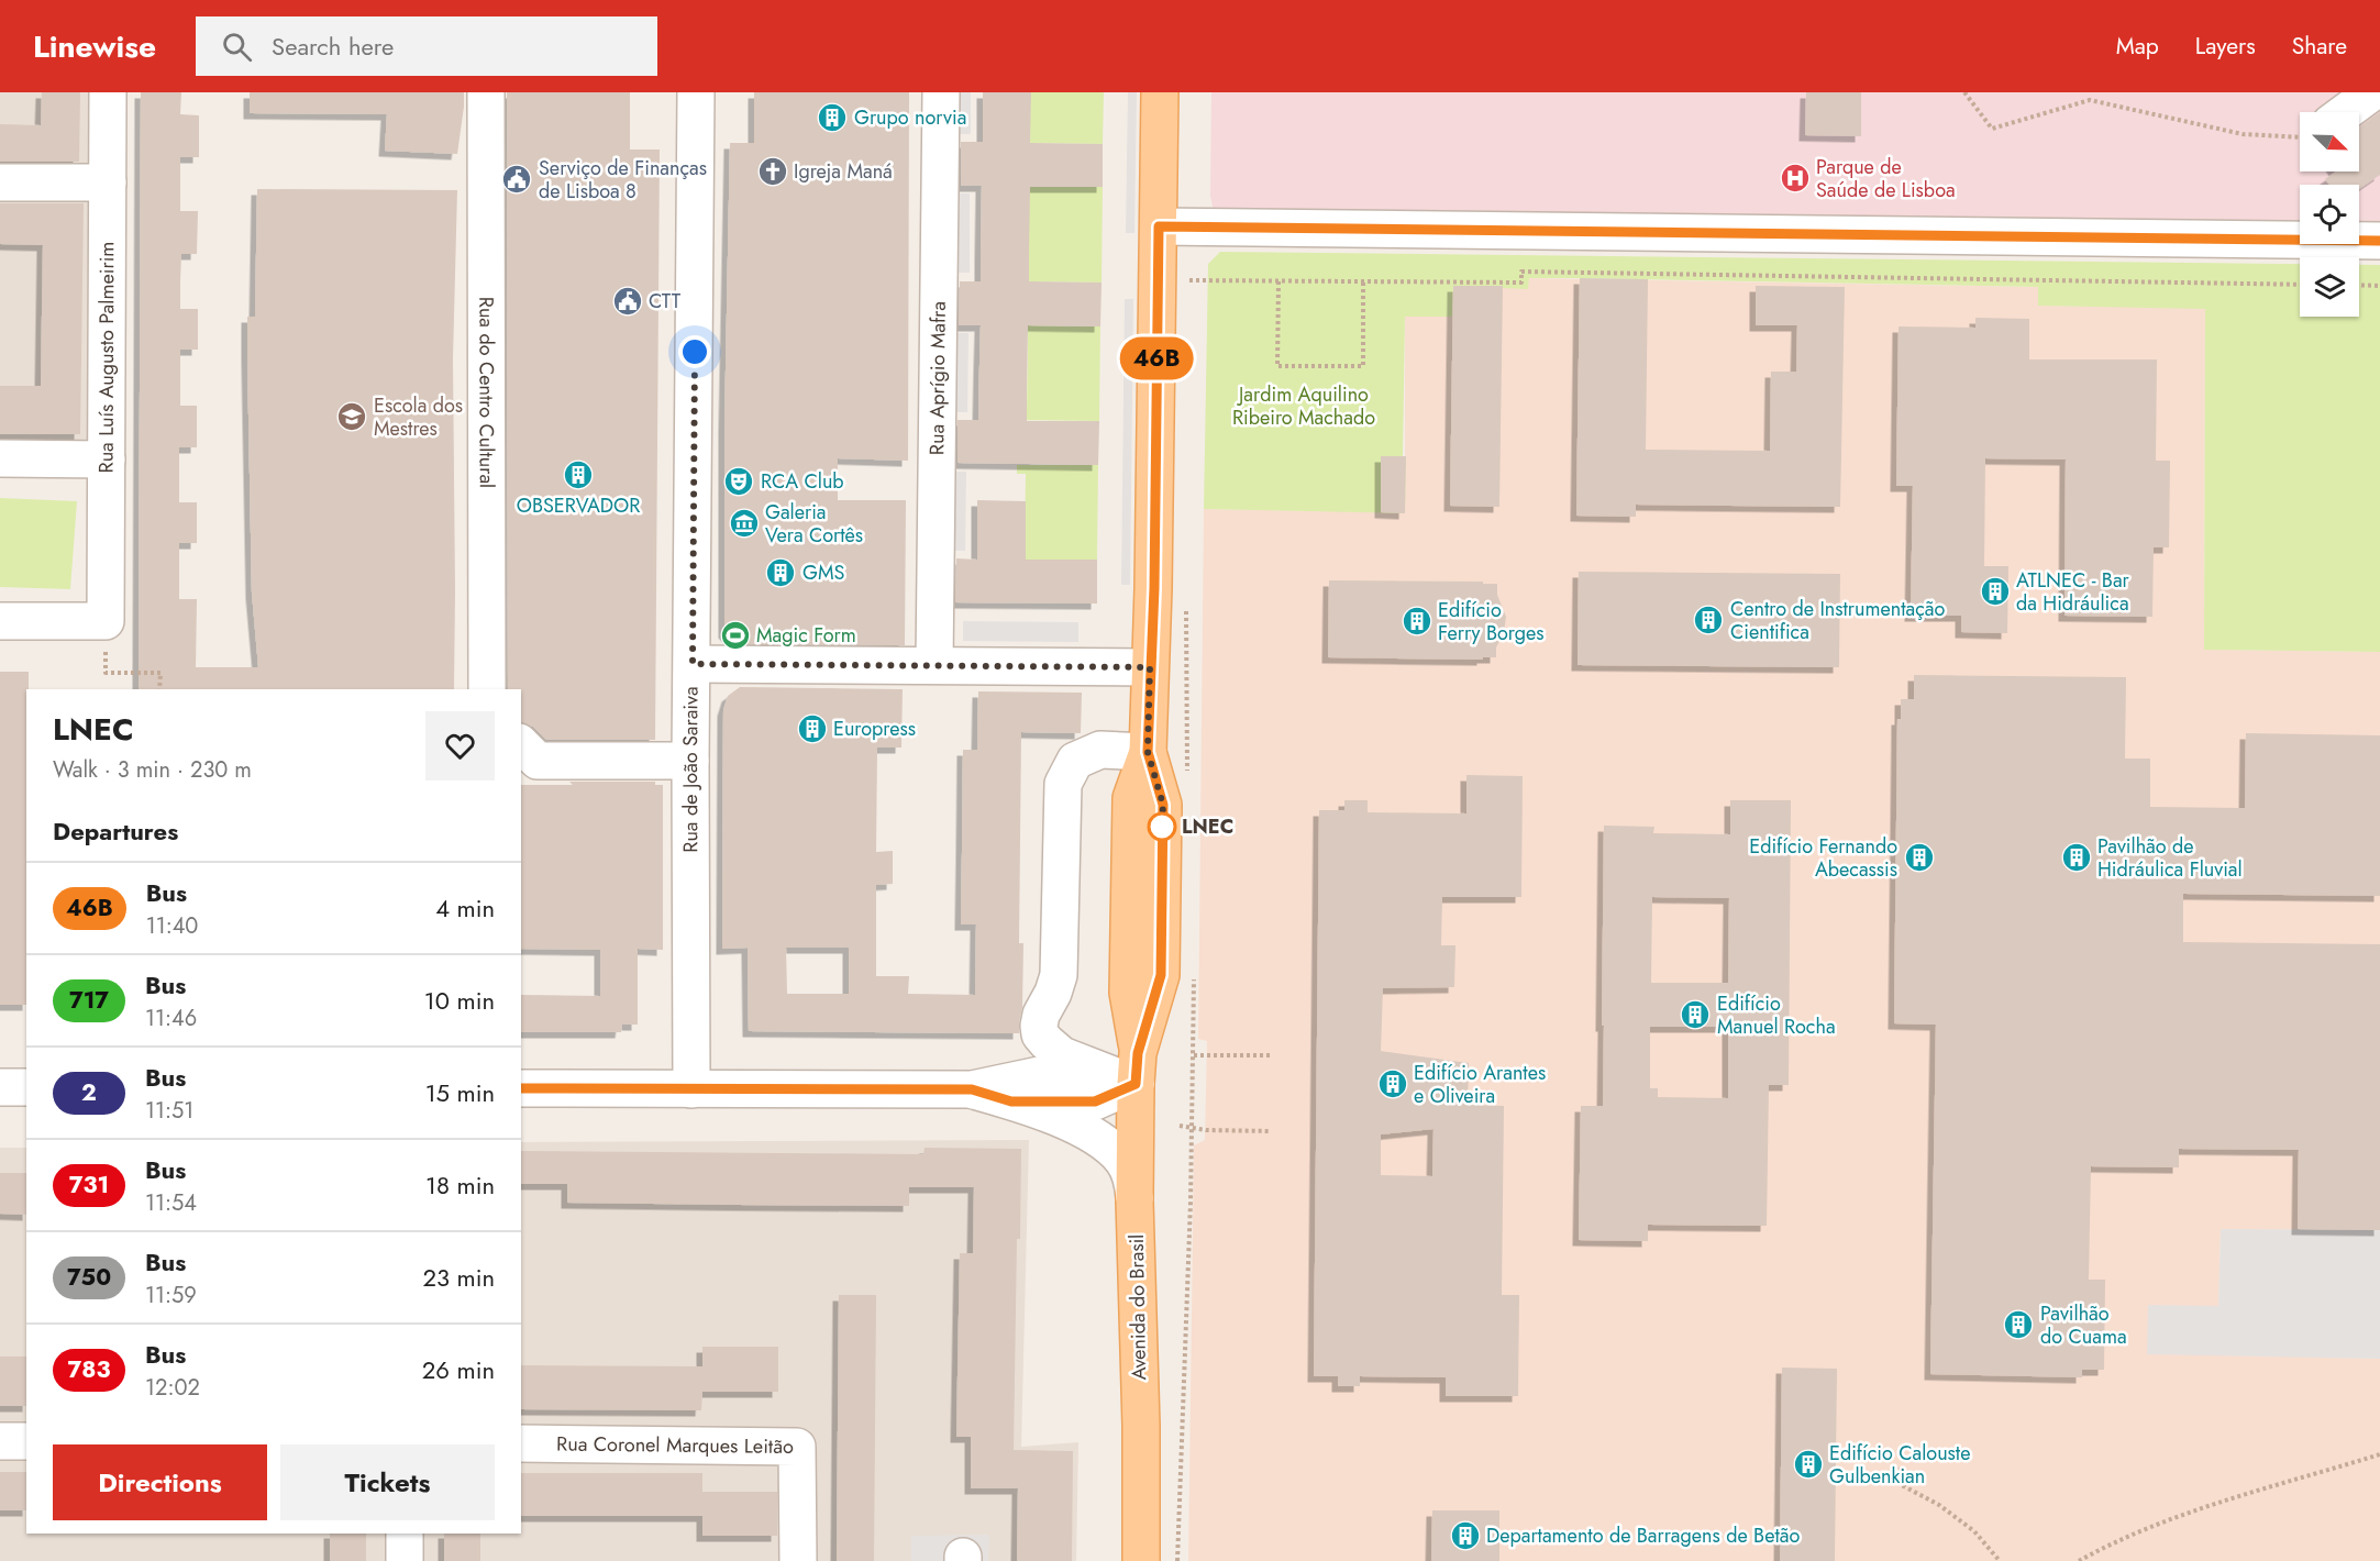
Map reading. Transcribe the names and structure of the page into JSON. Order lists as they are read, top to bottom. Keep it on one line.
{"streets":{"main road":["Avenida do Brasil"],"street":["Rua Luís Augusto Palmeirim","Rua Aprígio Mafra","Rua do Centro Cultural","Rua de João Saraiva","Rua Coronel Marques Leitão"]},"parks":["Jardim Aquilino Ribeiro Machado"],"places":{"building":["Grupo norvia","OBSERVADOR","GMS","ATLNEC - Bar da Hidráulica","Centro de Instrumentação Cientifica","Edifício Ferry Borges","Europress","Edifício Fernando Abecassis","Pavilhão de Hidráulica Fluvial","Edifício Manuel Rocha","Edifício Arantes e Oliveira","Pavilhão do Cuama","Edifício Calouste Gulbenkian","Departamento de Barragens de Betão"],"church":["Igreja Maná"],"hospital":["Parque de Saúde de Lisboa"],"public building":["Serviço de Finanças de Lisboa 8","CTT"],"school or university":["Escola dos Mestres"],"theatre":["RCA Club"],"museum":["Galeria Vera Cortês"],"sports":["Magic Form"],"other":["LNEC"]},"lines":["bus line 46B"],"north":"bottom right","page":{"header":"Linewise","search":"Search here","nav":["Map","Layers","Share"],"on_map":"46B","heading":[["LNEC","Walk · 3 min · 230 m"],"Departures"],"list":[{"mark":"46B","name":"Bus","note":"11:40","value":"4 min"},{"mark":"717","name":"Bus","note":"11:46","value":"10 min"},{"mark":"2","name":"Bus","note":"11:51","value":"15 min"},{"mark":"731","name":"Bus","note":"11:54","value":"18 min"},{"mark":"750","name":"Bus","note":"11:59","value":"23 min"},{"mark":"783","name":"Bus","note":"12:02","value":"26 min"}],"buttons":["Directions","Tickets"]}}
